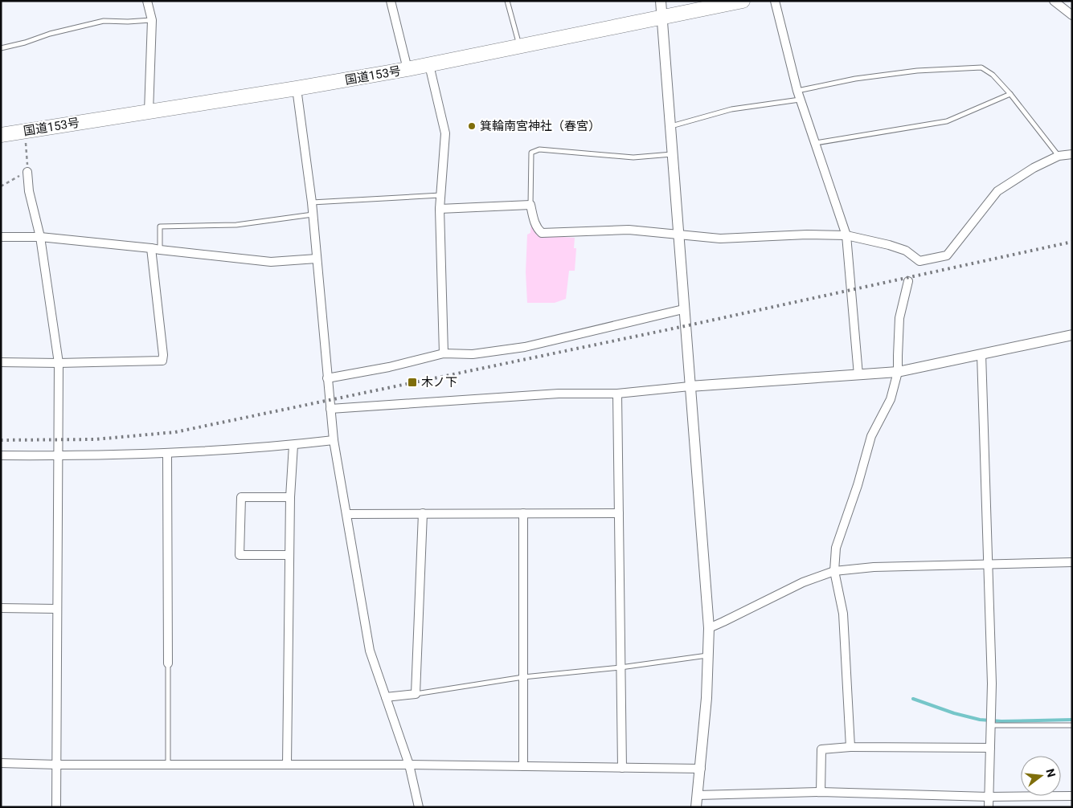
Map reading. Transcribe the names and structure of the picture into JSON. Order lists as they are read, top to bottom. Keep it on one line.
{"streets":{"highway":["国道153号"]},"places":{"other":["箕輪南宮神社（春宮）"],"transit":["木ノ下"]},"north":"right"}
